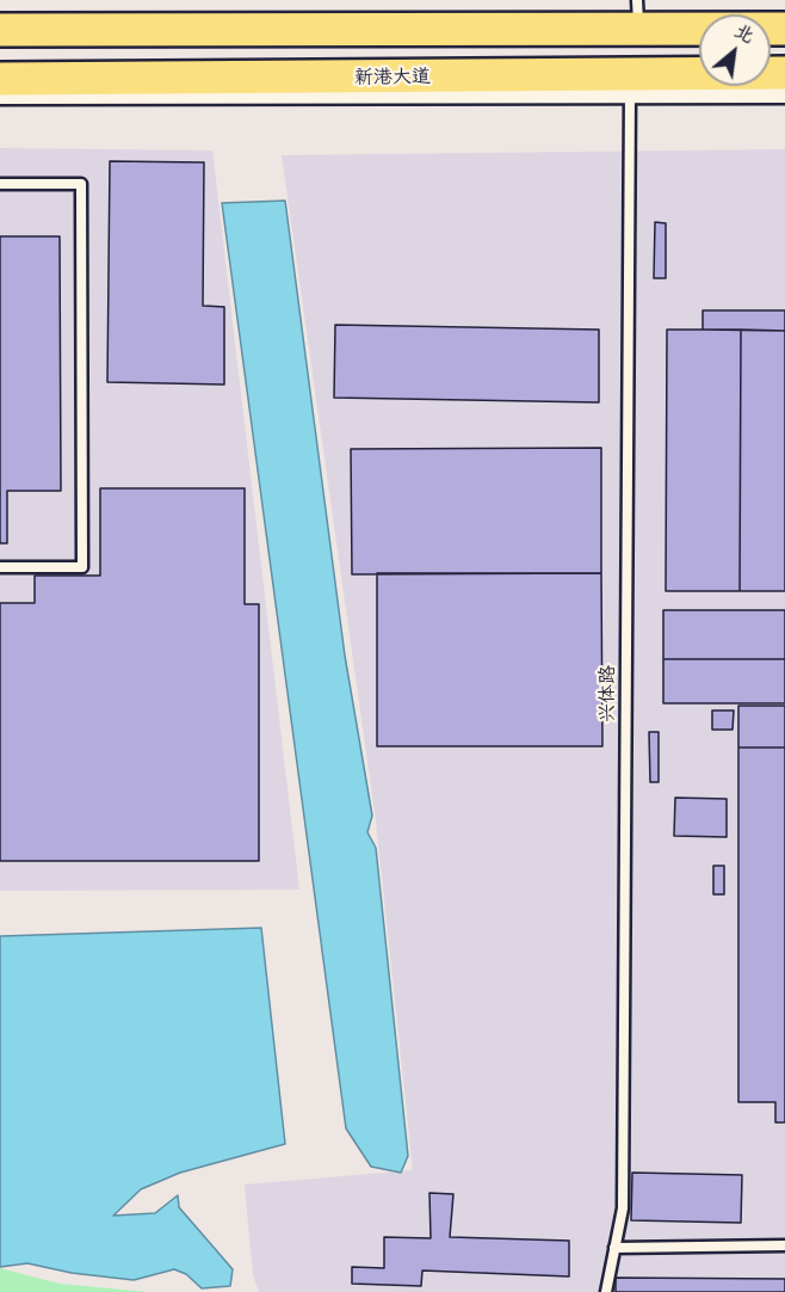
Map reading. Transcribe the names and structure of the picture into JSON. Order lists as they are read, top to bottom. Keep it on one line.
{"streets":{"main road":["新港大道"],"lane":["兴体路"]},"north":"top right"}
